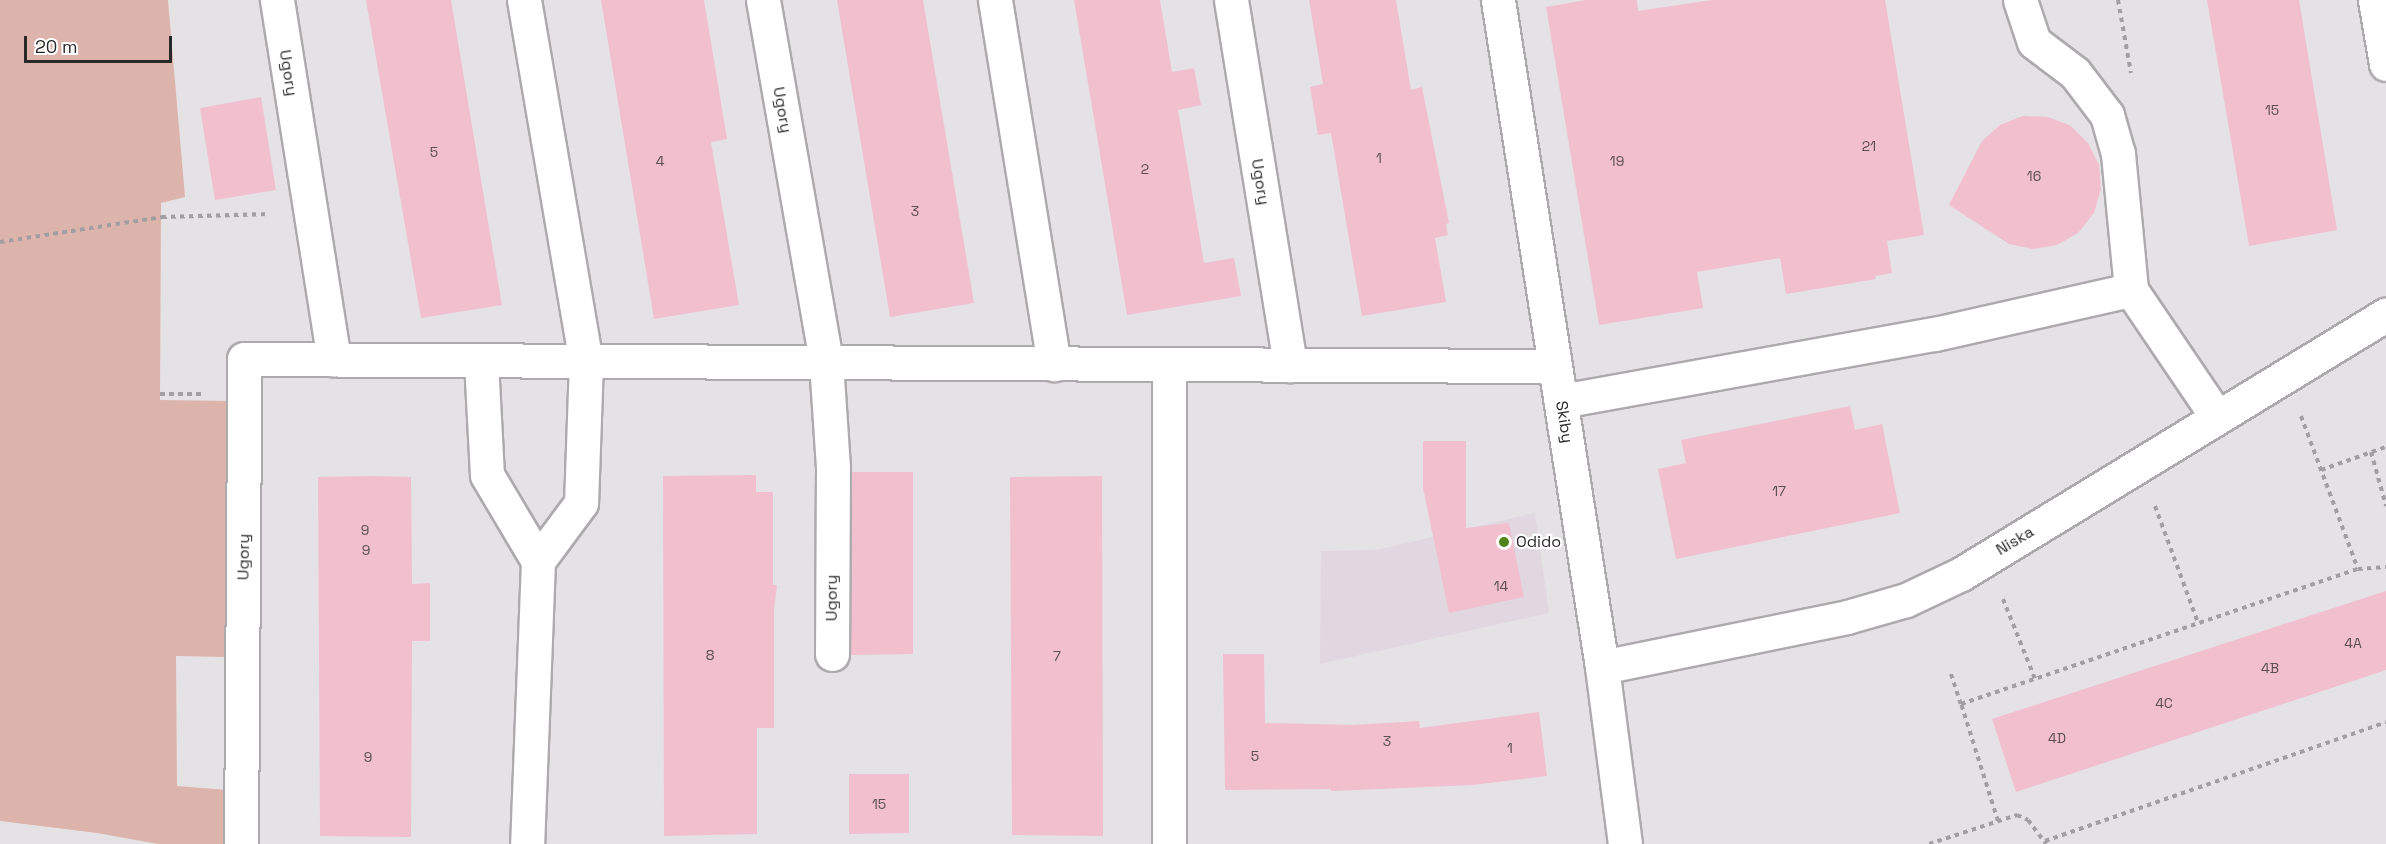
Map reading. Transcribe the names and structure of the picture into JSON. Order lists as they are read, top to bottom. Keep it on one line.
{"streets":{"street":["Ugory","Skiby","Niska"]},"crossings":[["Ugory","Skiby"],["Skiby","Niska"]],"places":["Odido"],"house_numbers":["15","21","5","1","4","19","2","16","3","17","9","9","14","4A","8","7","4B","4C","4D","3","1","5","9","15"],"scale_bar":"20 m"}
